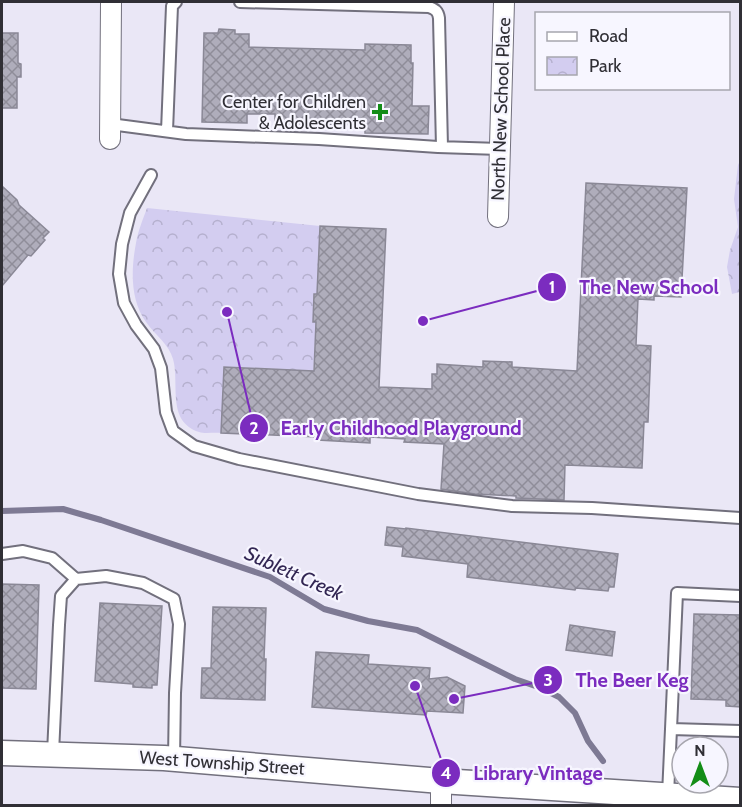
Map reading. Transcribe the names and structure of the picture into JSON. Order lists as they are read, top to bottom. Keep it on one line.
{"streets":{"street":["North New School Place","West Township Street"]},"water":["Sublett Creek"],"places":{"health":["Center for Children & Adolescents"],"other":["Early Childhood Playground","The New School","Library Vintage","The Beer Keg"]},"legend":["Road","Park"],"north":"top"}
